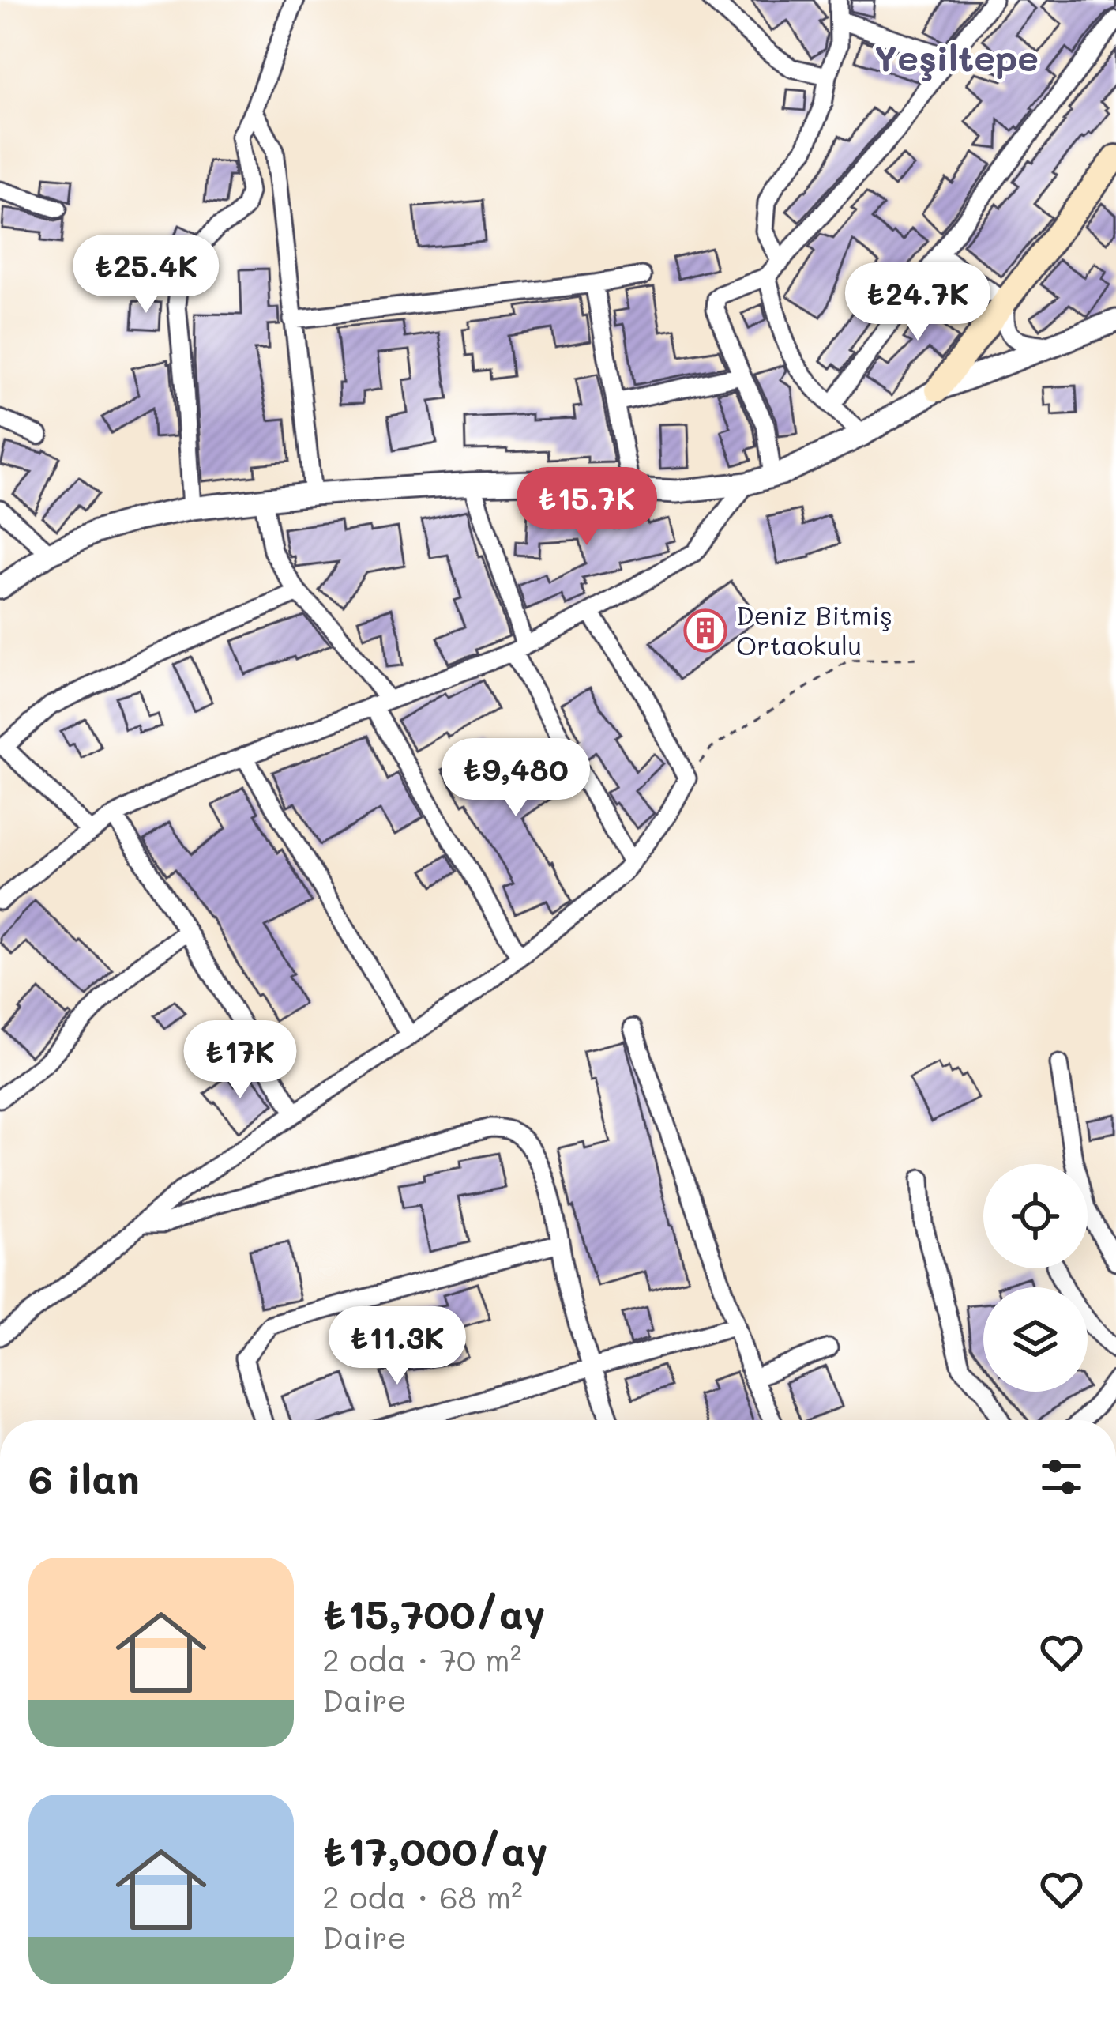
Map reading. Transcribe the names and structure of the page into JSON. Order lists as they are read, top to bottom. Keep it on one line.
{"districts":["Yeşiltepe"],"places":{"building":["Deniz Bitmiş Ortaokulu"]},"page":{"price":["₺25.4K","₺24.7K","₺15.7K","₺9,480","₺17K","₺11.3K"],"heading":"6 ilan","list":[{"name":"₺15,700/ay","note":"2 oda · 70 m² · Daire"},{"name":"₺17,000/ay","note":"2 oda · 68 m² · Daire"}]}}
